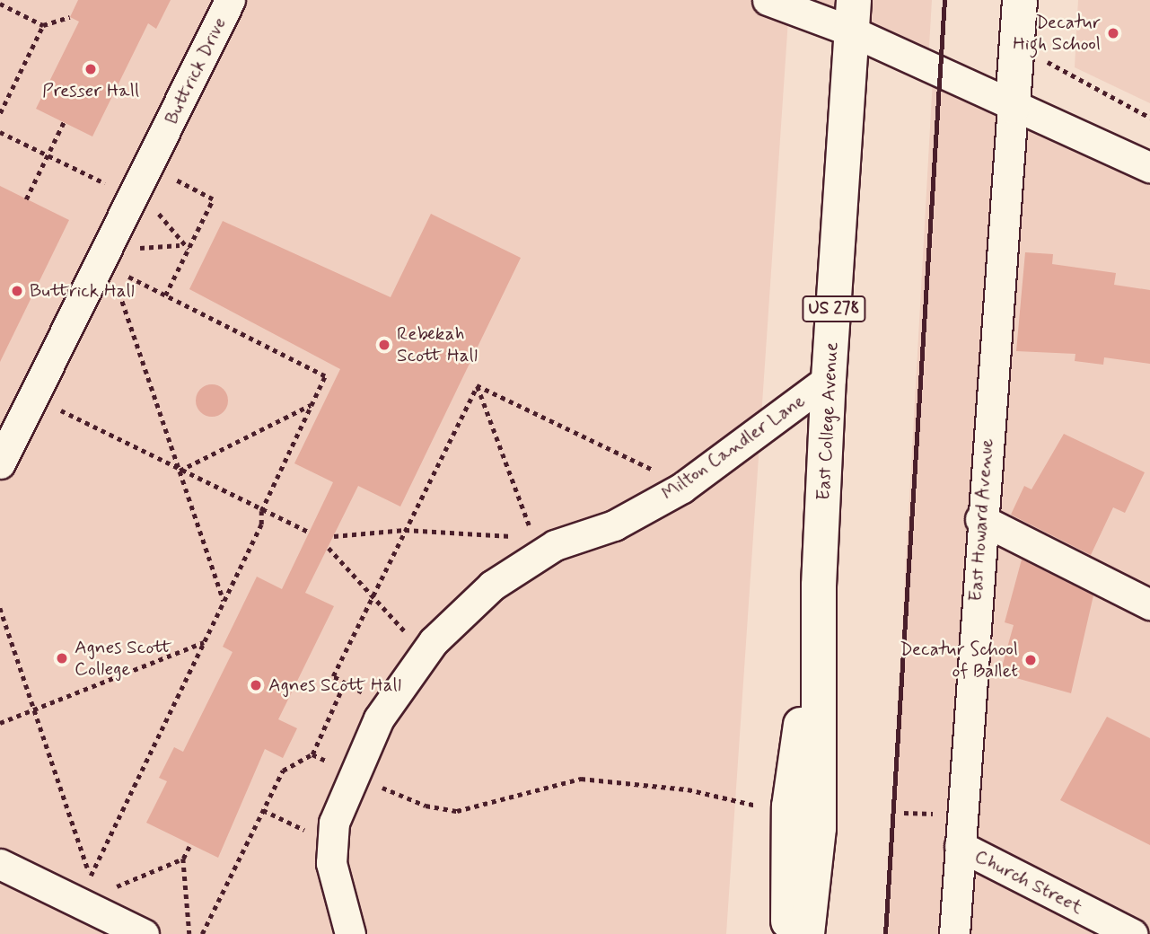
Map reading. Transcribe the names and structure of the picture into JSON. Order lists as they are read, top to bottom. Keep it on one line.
{"streets":{"main road":["US 278","East College Avenue"],"street":["Buttrick Drive","Milton Candler Lane","East Howard Avenue","Church Street"]},"crossings":[["East College Avenue","Milton Candler Lane"],["East Howard Avenue","Church Street"]],"places":["Decatur High School","Presser Hall","Buttrick Hall","Rebekah Scott Hall","Agnes Scott College","Decatur School of Ballet","Agnes Scott Hall"]}
